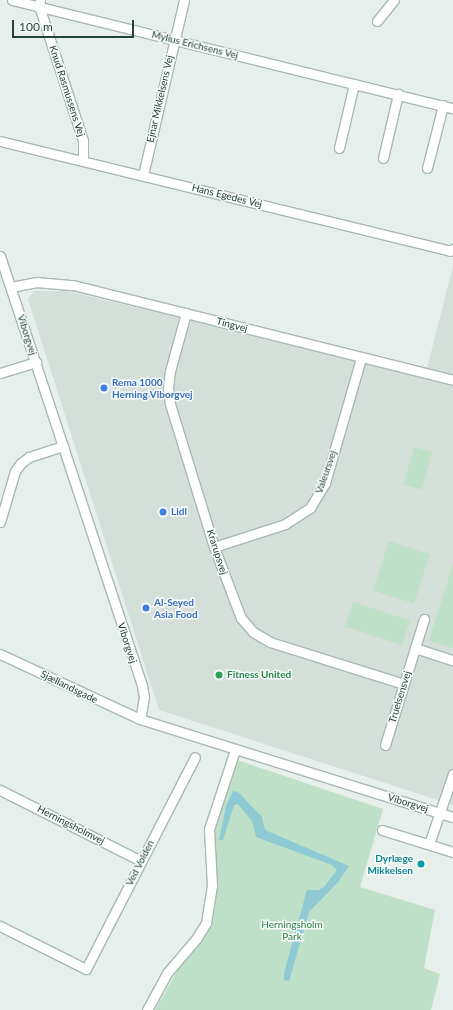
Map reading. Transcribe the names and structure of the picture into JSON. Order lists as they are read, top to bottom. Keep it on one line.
{"streets":{"street":["Mylius Erichsens Vej","Knud Rasmussens Vej","Ejnar Mikkelsens Vej","Hans Egedes Vej","Tingvej","Viborgvej","Valeursvej","Krarupsvej","Sjællandsgade","Truelsensvej","Herningsholmvej","Ved Volden"]},"crossings":[["Mylius Erichsens Vej","Knud Rasmussens Vej"],["Mylius Erichsens Vej","Ejnar Mikkelsens Vej"],["Knud Rasmussens Vej","Hans Egedes Vej"],["Ejnar Mikkelsens Vej","Hans Egedes Vej"],["Tingvej","Viborgvej"],["Tingvej","Valeursvej"],["Tingvej","Krarupsvej"],["Viborgvej","Sjællandsgade"],["Valeursvej","Krarupsvej"],["Krarupsvej","Truelsensvej"],["Herningsholmvej","Ved Volden"]],"parks":["Herningsholm Park"],"places":["Rema 1000 Herning Viborgvej","Lidl","Al-Seyed Asia Food","Fitness United","Dyrlæge Mikkelsen"],"scale_bar":"100 m"}
